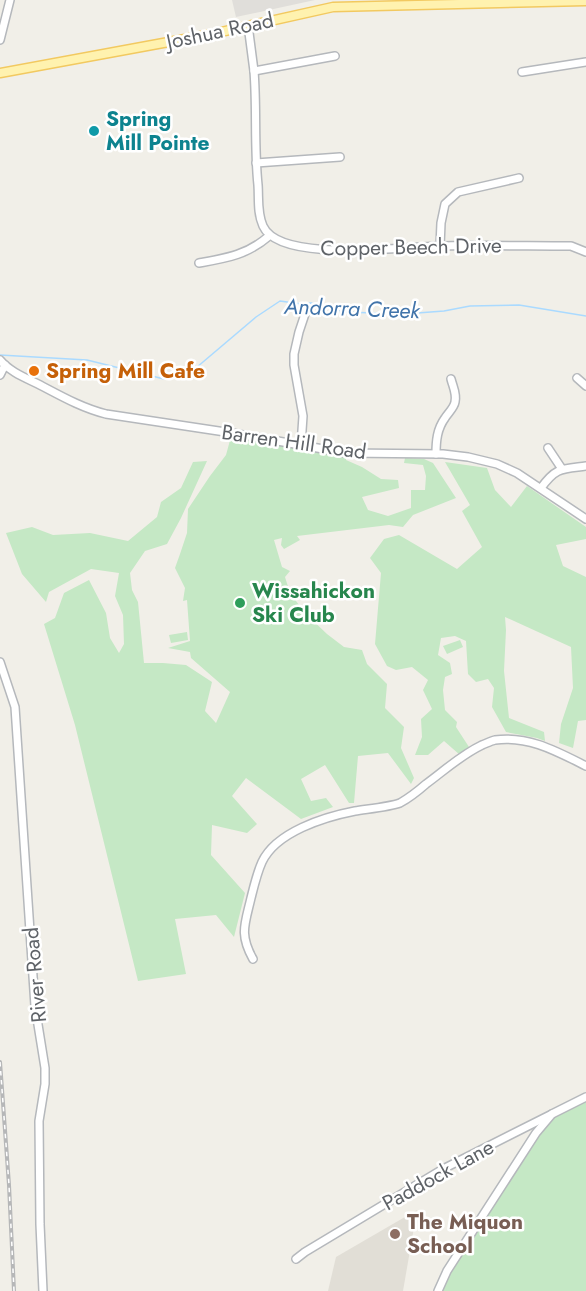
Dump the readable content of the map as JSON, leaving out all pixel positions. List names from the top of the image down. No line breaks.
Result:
{"streets":{"main road":["Joshua Road"],"street":["Copper Beech Drive","Barren Hill Road","River Road","Paddock Lane"]},"water":["Andorra Creek"],"places":["Spring Mill Pointe","Spring Mill Cafe","Wissahickon Ski Club","The Miquon School"]}
